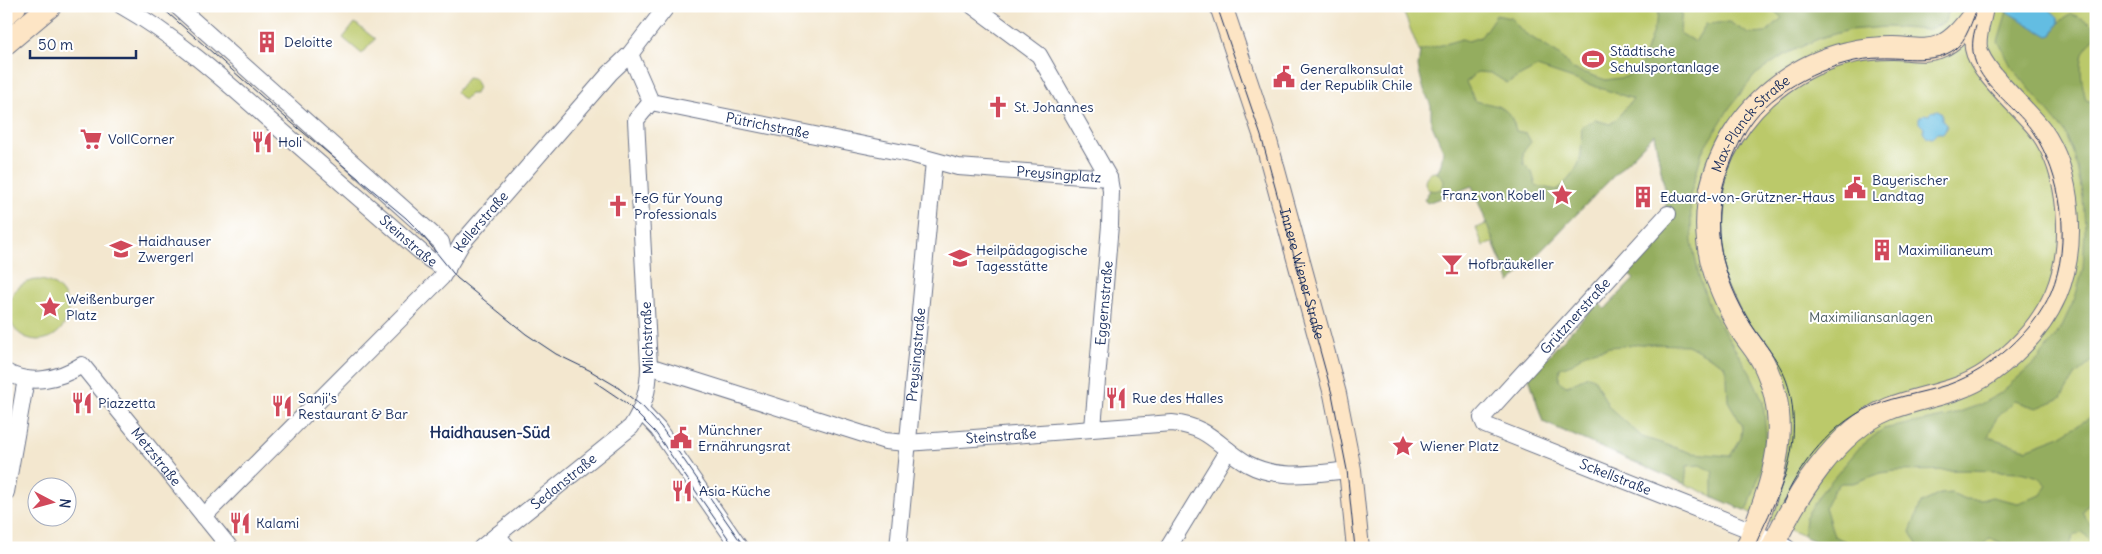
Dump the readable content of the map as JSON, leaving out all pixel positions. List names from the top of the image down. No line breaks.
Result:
{"streets":{"main road":["Max-Planck-Straße","Innere Wiener Straße"],"street":["Pütrichstraße","Preysingplatz","Kellerstraße","Steinstraße","Eggernstraße","Grütznerstraße","Milchstraße","Preysingstraße","Metzstraße","Sckellstraße","Sedanstraße"]},"crossings":[["Pütrichstraße","Preysingplatz"],["Pütrichstraße","Milchstraße"],["Pütrichstraße","Preysingstraße"],["Max-Planck-Straße","Sckellstraße"],["Preysingplatz","Eggernstraße"],["Preysingplatz","Preysingstraße"],["Kellerstraße","Steinstraße"],["Kellerstraße","Metzstraße"],["Steinstraße","Innere Wiener Straße"],["Steinstraße","Eggernstraße"],["Steinstraße","Milchstraße"],["Steinstraße","Preysingstraße"],["Grütznerstraße","Sckellstraße"],["Milchstraße","Sedanstraße"]],"districts":["Haidhausen-Süd"],"parks":["Maximiliansanlagen"],"places":{"building":["Deloitte","Eduard-von-Grützner-Haus","Maximilianeum"],"sports":["Städtische Schulsportanlage"],"public building":["Generalkonsulat der Republik Chile","Bayerischer Landtag","Münchner Ernährungsrat"],"church":["St. Johannes","FeG für Young Professionals"],"supermarket":["VollCorner"],"restaurant":["Holi","Rue des Halles","Piazzetta","Sanji's Restaurant & Bar","Asia-Küche","Kalami"],"place":["Franz von Kobell","Weißenburger Platz","Wiener Platz"],"school or university":["Haidhauser Zwergerl","Heilpädagogische Tagesstätte"],"bar":["Hofbräukeller"]},"scale_bar":"50 m","north":"right"}
